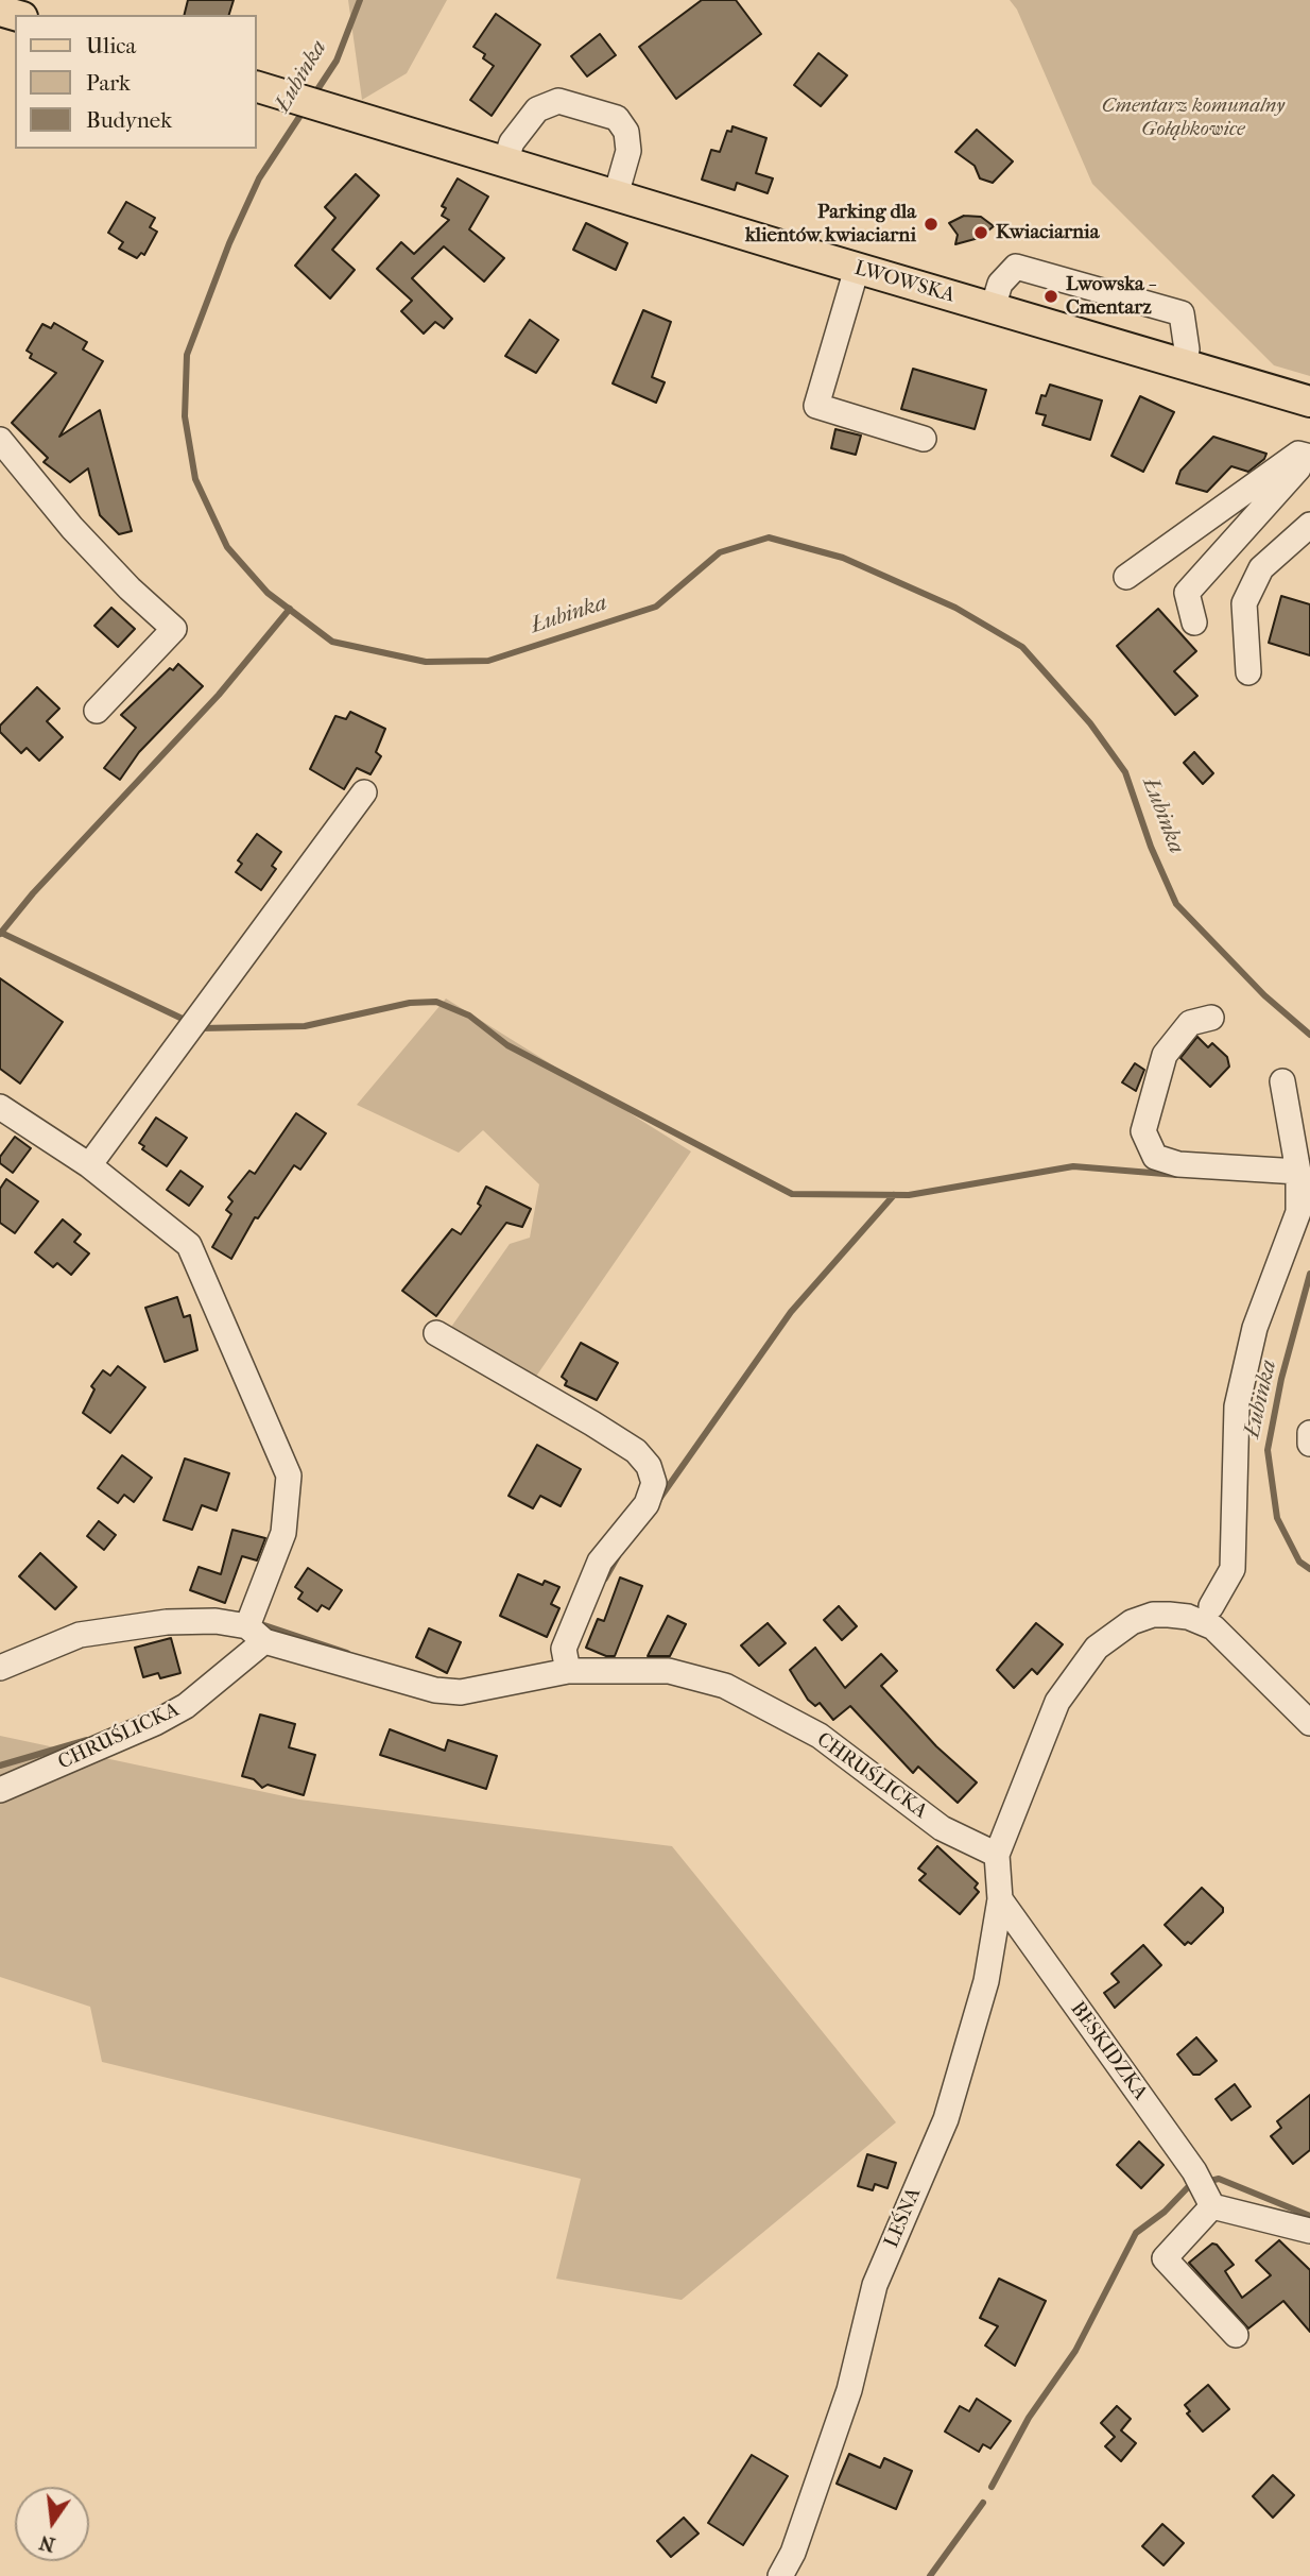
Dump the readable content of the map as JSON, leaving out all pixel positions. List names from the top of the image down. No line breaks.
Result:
{"streets":{"main road":["LWOWSKA"],"street":["CHRUŚLICKA","BESKIDZKA","LEŚNA"]},"crossings":[["CHRUŚLICKA","LEŚNA"],["BESKIDZKA","LEŚNA"]],"water":["Łubinka"],"parks":["Cmentarz komunalny Gołąbkowice"],"places":["Parking dla klientów kwiaciarni","Kwiaciarnia","Lwowska - Cmentarz"],"legend":["Ulica","Park","Budynek"],"north":"bottom"}
